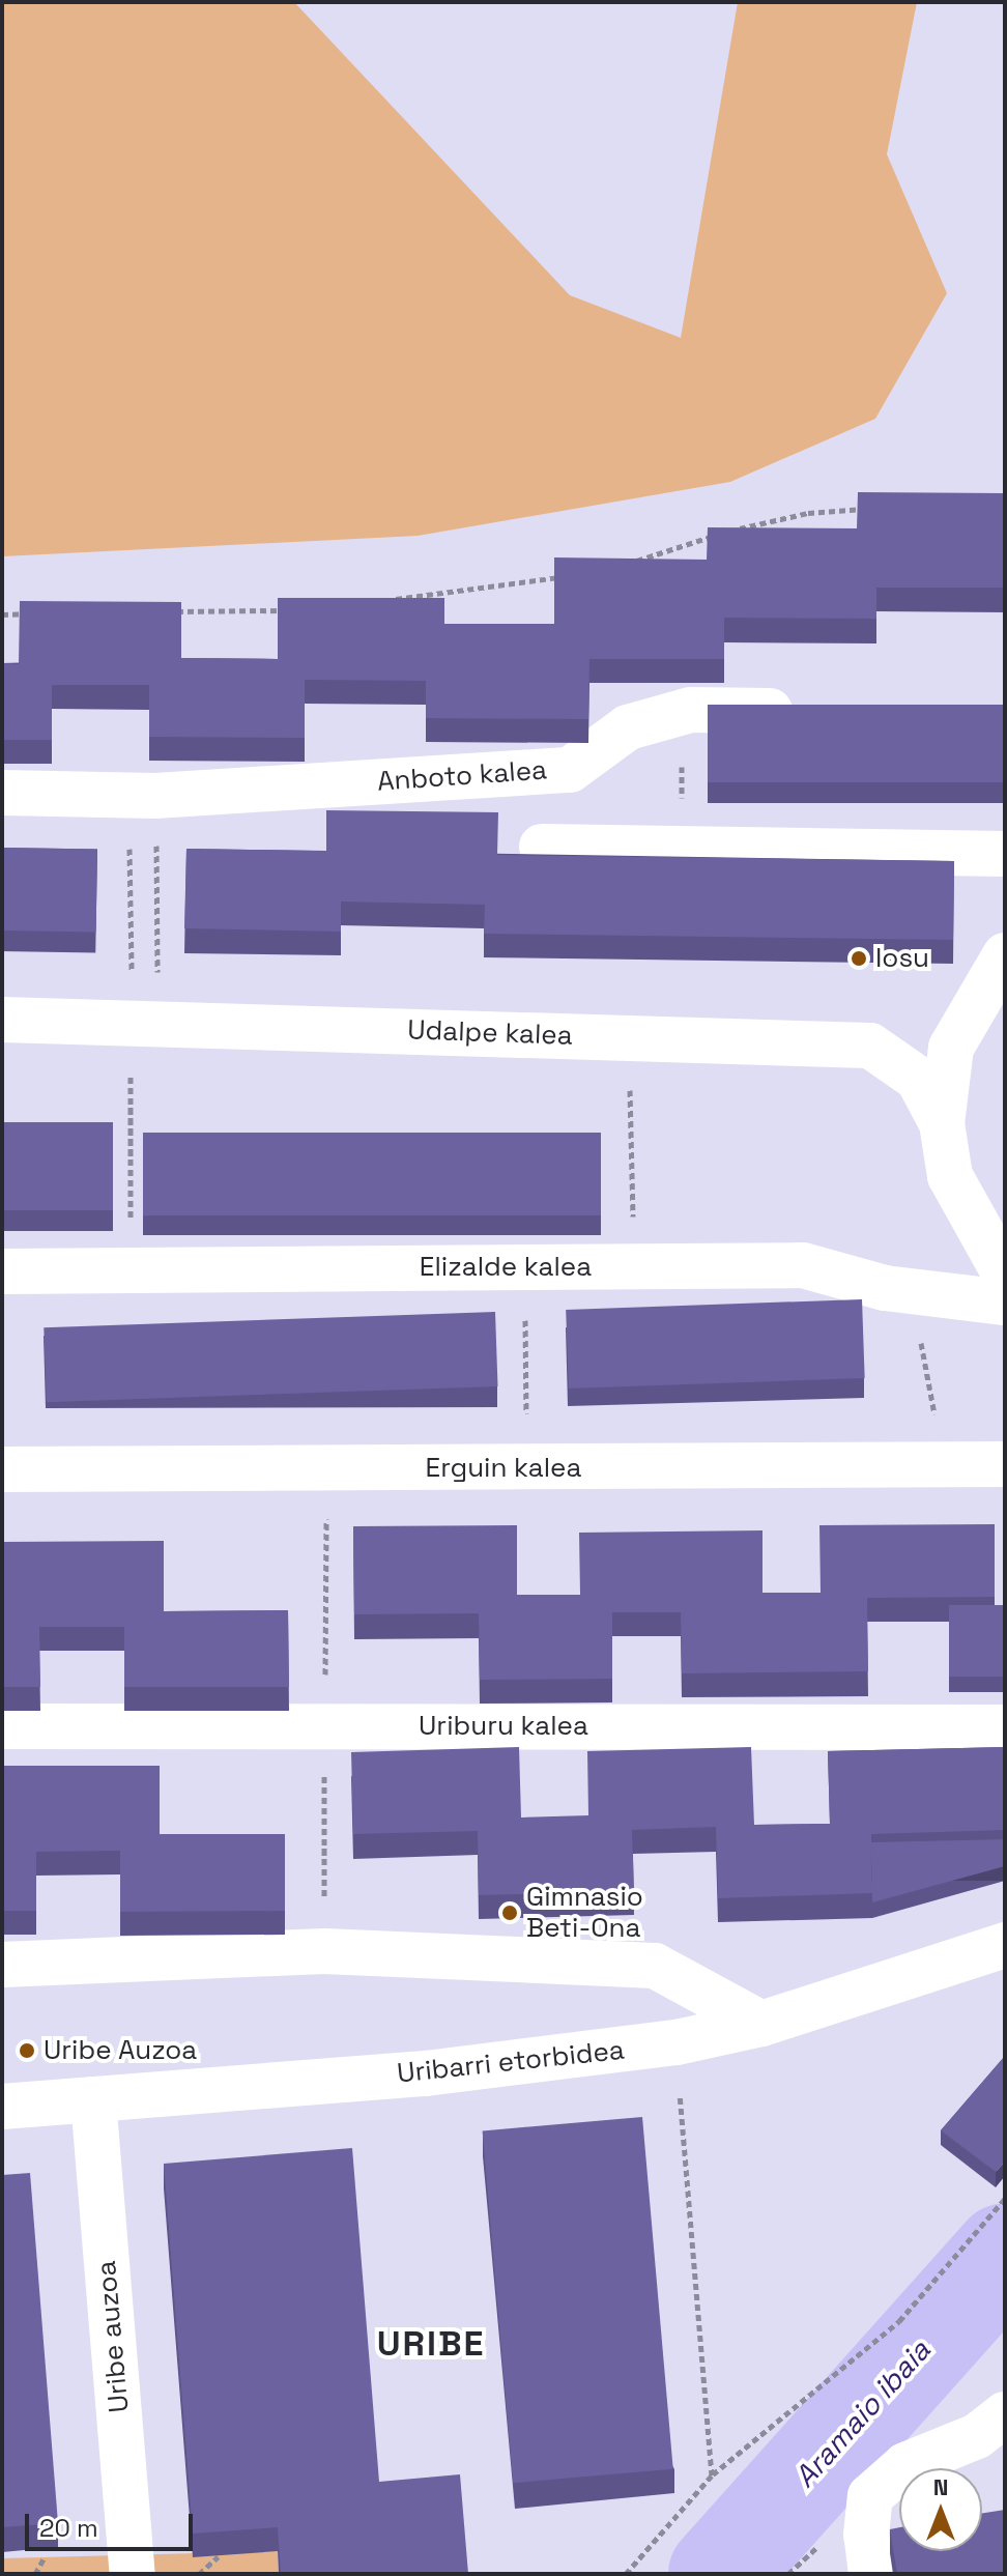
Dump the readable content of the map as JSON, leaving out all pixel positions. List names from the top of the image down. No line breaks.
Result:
{"streets":{"street":["Anboto kalea","Udalpe kalea","Elizalde kalea","Erguin kalea","Uriburu kalea","Uribarri etorbidea","Uribe auzoa"]},"crossings":[["Uribarri etorbidea","Uribe auzoa"]],"districts":["URIBE"],"water":["Aramaio ibaia"],"places":["Iosu","Gimnasio Beti-Ona","Uribe Auzoa"],"scale_bar":"20 m","north":"top"}
